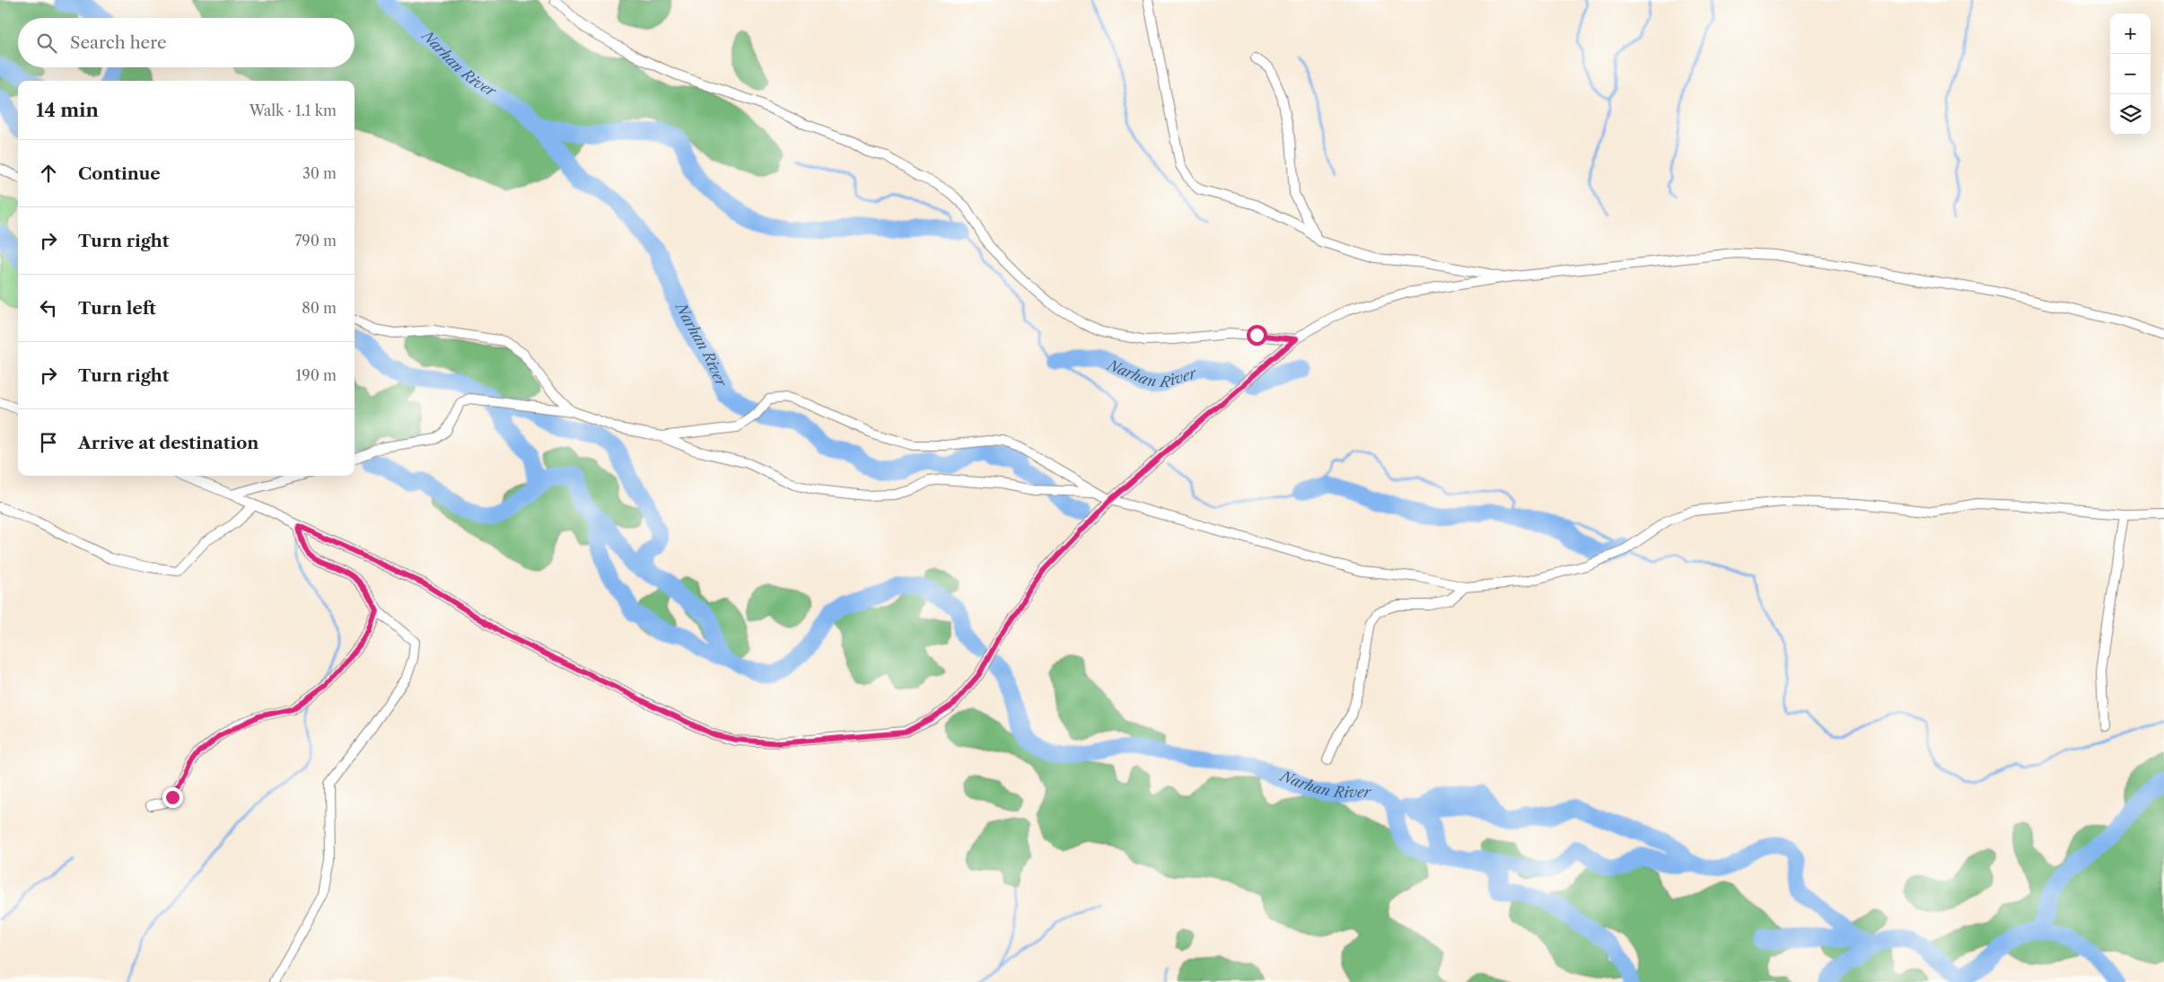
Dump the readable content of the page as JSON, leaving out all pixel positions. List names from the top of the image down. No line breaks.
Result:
{"water":["Narhan River"],"page":{"map_buttons":["+","−"],"search":"Search here","heading":["14 min","Walk · 1.1 km"],"list":[["Continue","30 m"],["Turn right","790 m"],["Turn left","80 m"],["Turn right","190 m"],"Arrive at destination"]}}
